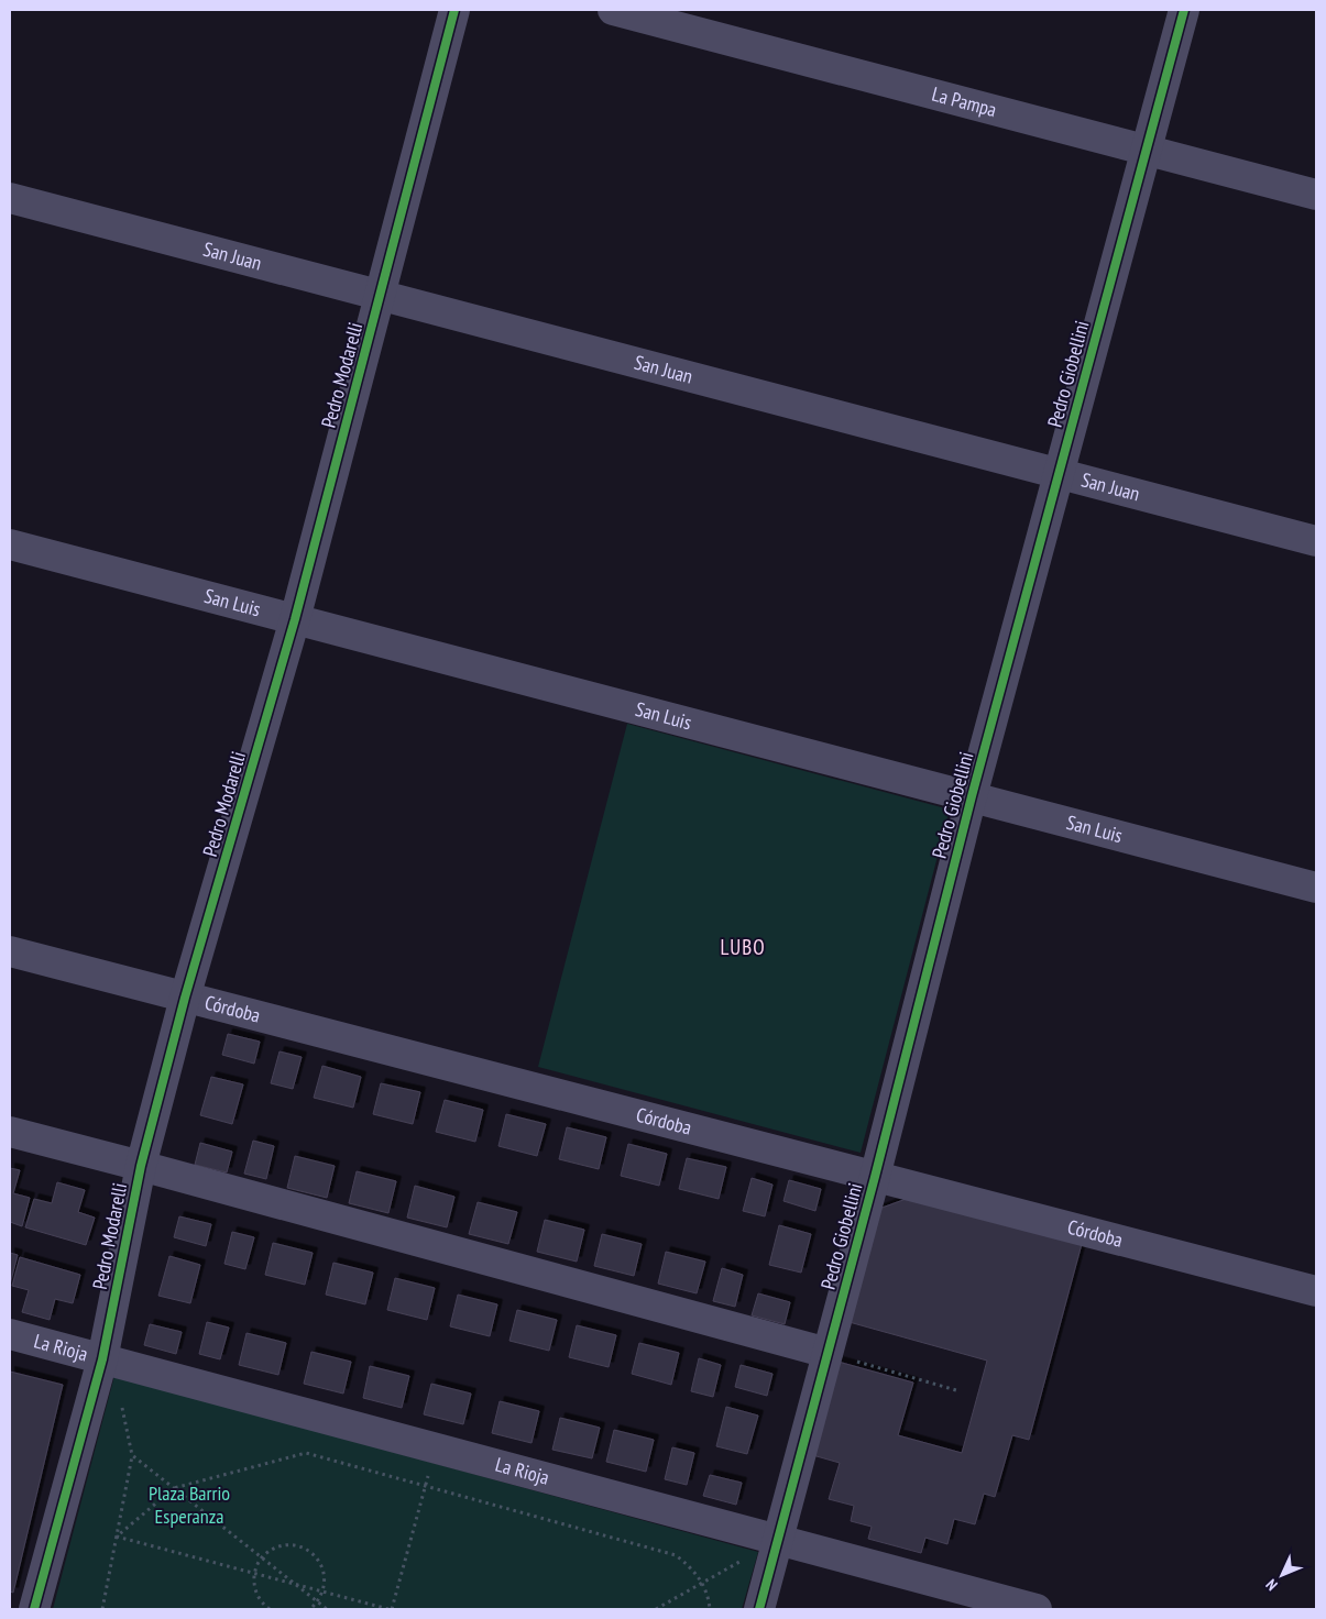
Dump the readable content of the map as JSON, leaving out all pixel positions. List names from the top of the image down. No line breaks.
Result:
{"streets":{"street":["La Pampa","San Juan","Pedro Giobellini","Pedro Modarelli","San Luis","Córdoba","La Rioja"]},"crossings":[["La Pampa","Pedro Giobellini"],["San Juan","Pedro Giobellini"],["San Juan","Pedro Modarelli"],["Pedro Giobellini","San Luis"],["Pedro Giobellini","Córdoba"],["Pedro Giobellini","La Rioja"],["Pedro Modarelli","San Luis"],["Pedro Modarelli","Córdoba"],["Pedro Modarelli","La Rioja"]],"districts":["LUBO"],"parks":["Plaza Barrio Esperanza"],"north":"bottom left"}
